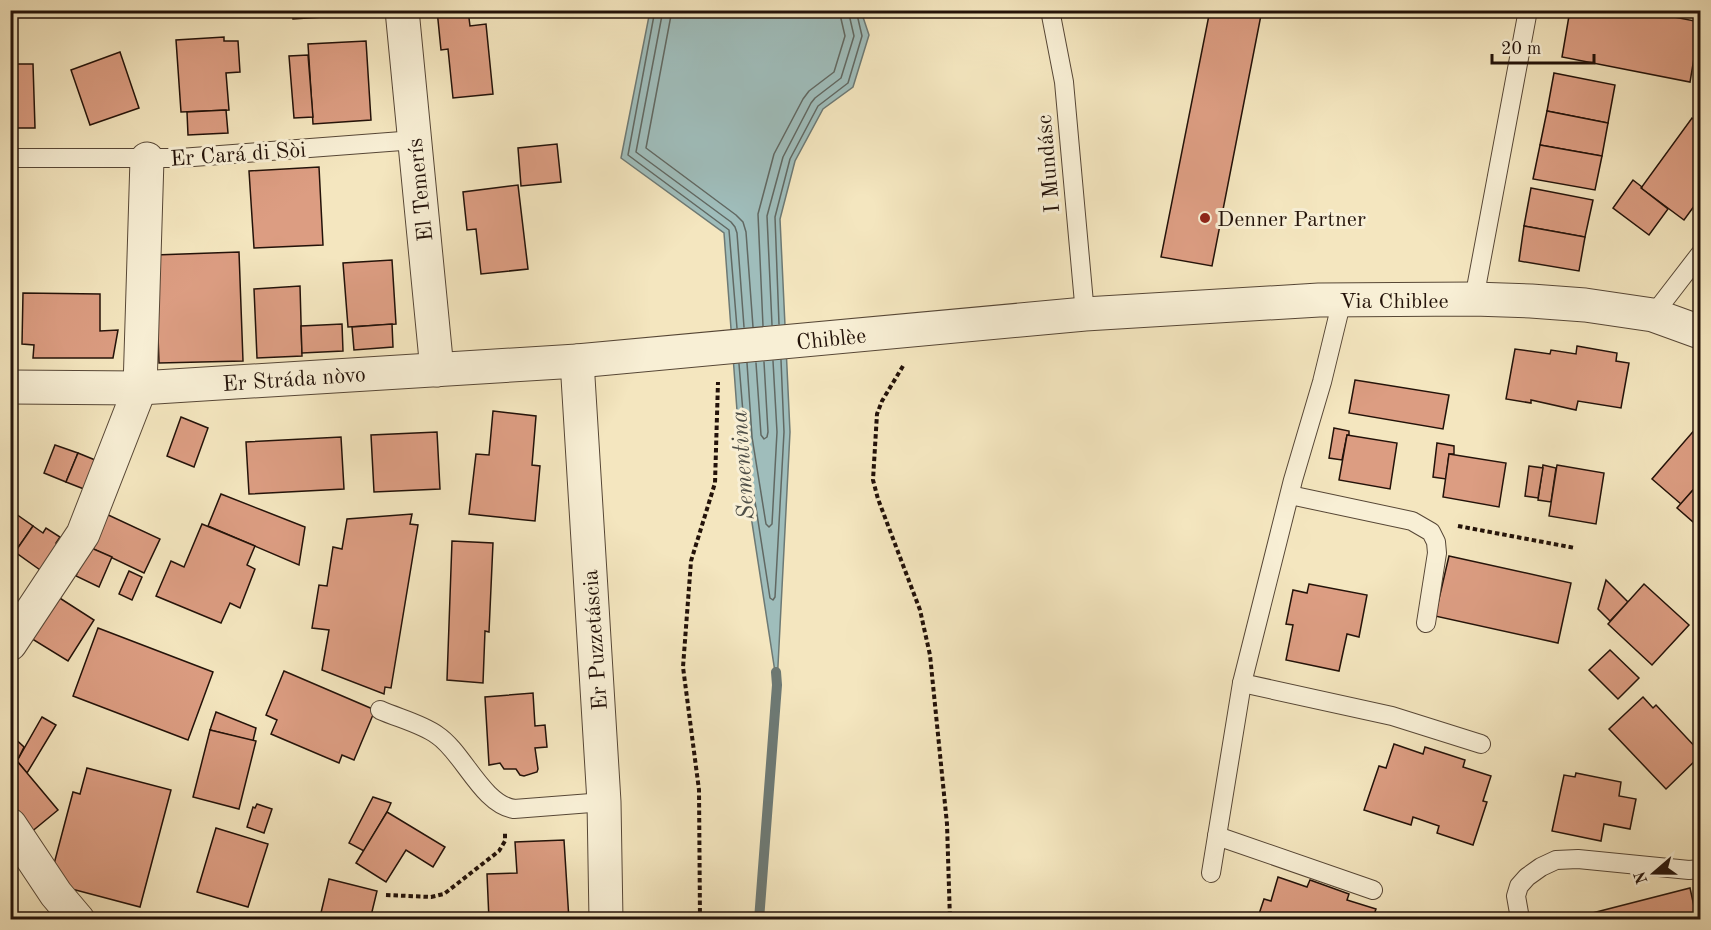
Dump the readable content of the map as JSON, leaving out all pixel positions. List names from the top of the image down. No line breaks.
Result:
{"streets":{"street":["Er Cará di Sòi","El Temerís","Via Chiblee","Chiblèe","Er Stráda nòvo","Er Puzzetáscia"],"lane":["I Mundásc"]},"crossings":[["Er Cará di Sòi","El Temerís"],["Er Cará di Sòi","Er Stráda nòvo"],["I Mundásc","Via Chiblee"],["I Mundásc","Chiblèe"],["El Temerís","Er Stráda nòvo"],["Via Chiblee","Chiblèe"],["Chiblèe","Er Stráda nòvo"],["Chiblèe","Er Puzzetáscia"],["Er Stráda nòvo","Er Puzzetáscia"]],"water":["Sementina"],"places":["Denner Partner"],"scale_bar":"20 m","north":"left"}
